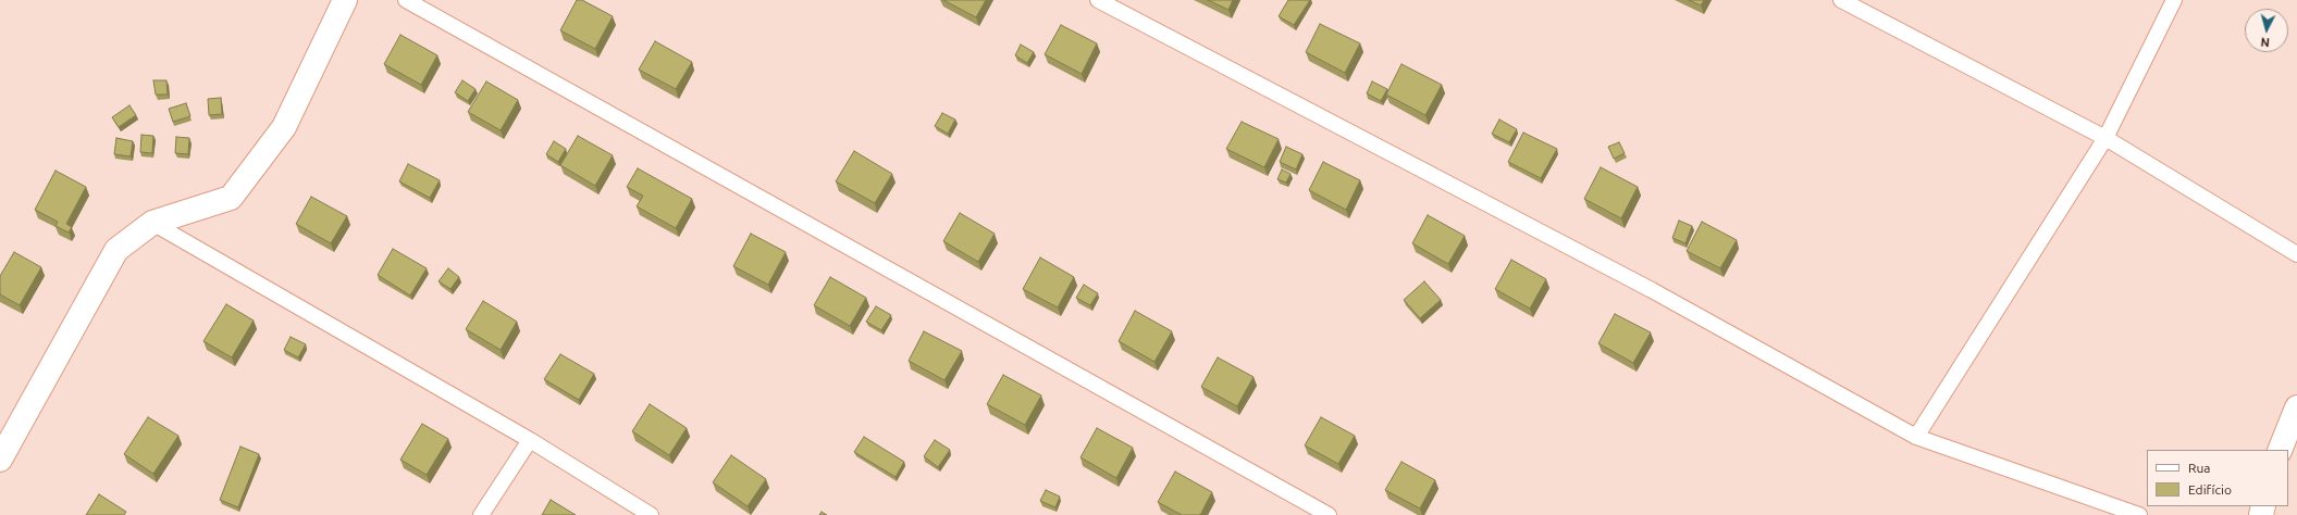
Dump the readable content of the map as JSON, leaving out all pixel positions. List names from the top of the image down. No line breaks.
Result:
{"legend":["Rua","Edifício"],"north":"bottom"}
